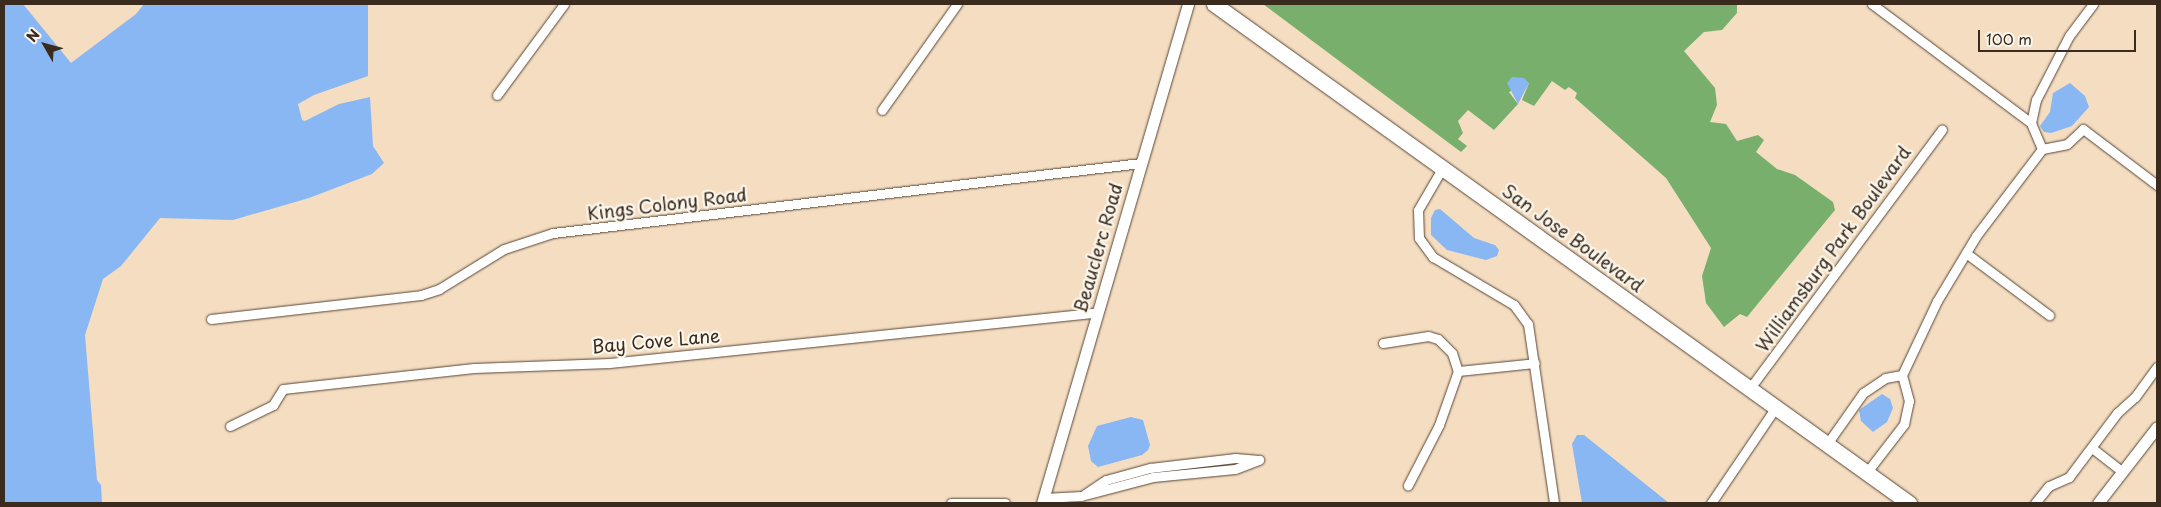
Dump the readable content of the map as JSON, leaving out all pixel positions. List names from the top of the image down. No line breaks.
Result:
{"streets":{"main road":["San Jose Boulevard"],"street":["Kings Colony Road","Beauclerc Road","Williamsburg Park Boulevard","Bay Cove Lane"]},"crossings":[["Kings Colony Road","Beauclerc Road"],["San Jose Boulevard","Williamsburg Park Boulevard"],["Beauclerc Road","Bay Cove Lane"]],"scale_bar":"100 m","north":"top left"}
